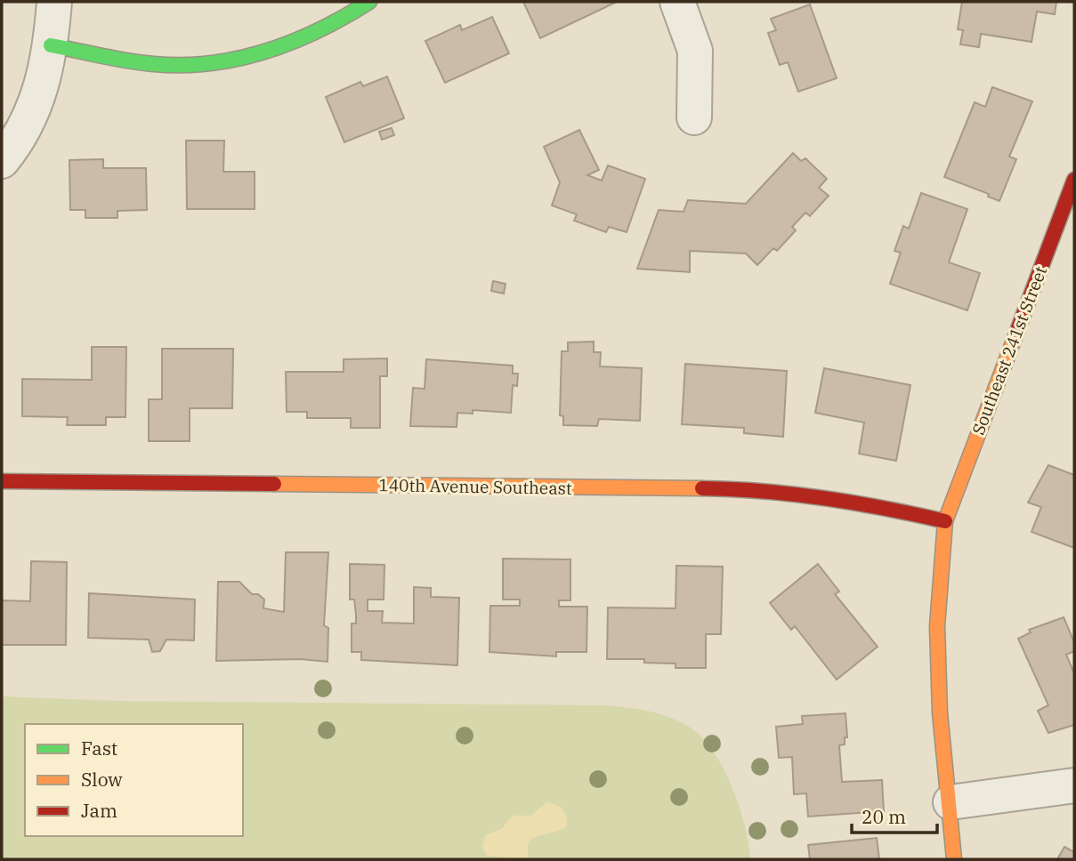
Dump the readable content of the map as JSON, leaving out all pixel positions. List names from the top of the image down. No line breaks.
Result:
{"streets":{"street":["Southeast 241st Street","140th Avenue Southeast"]},"crossings":[["Southeast 241st Street","140th Avenue Southeast"]],"legend":["Fast","Slow","Jam"],"scale_bar":"20 m"}
